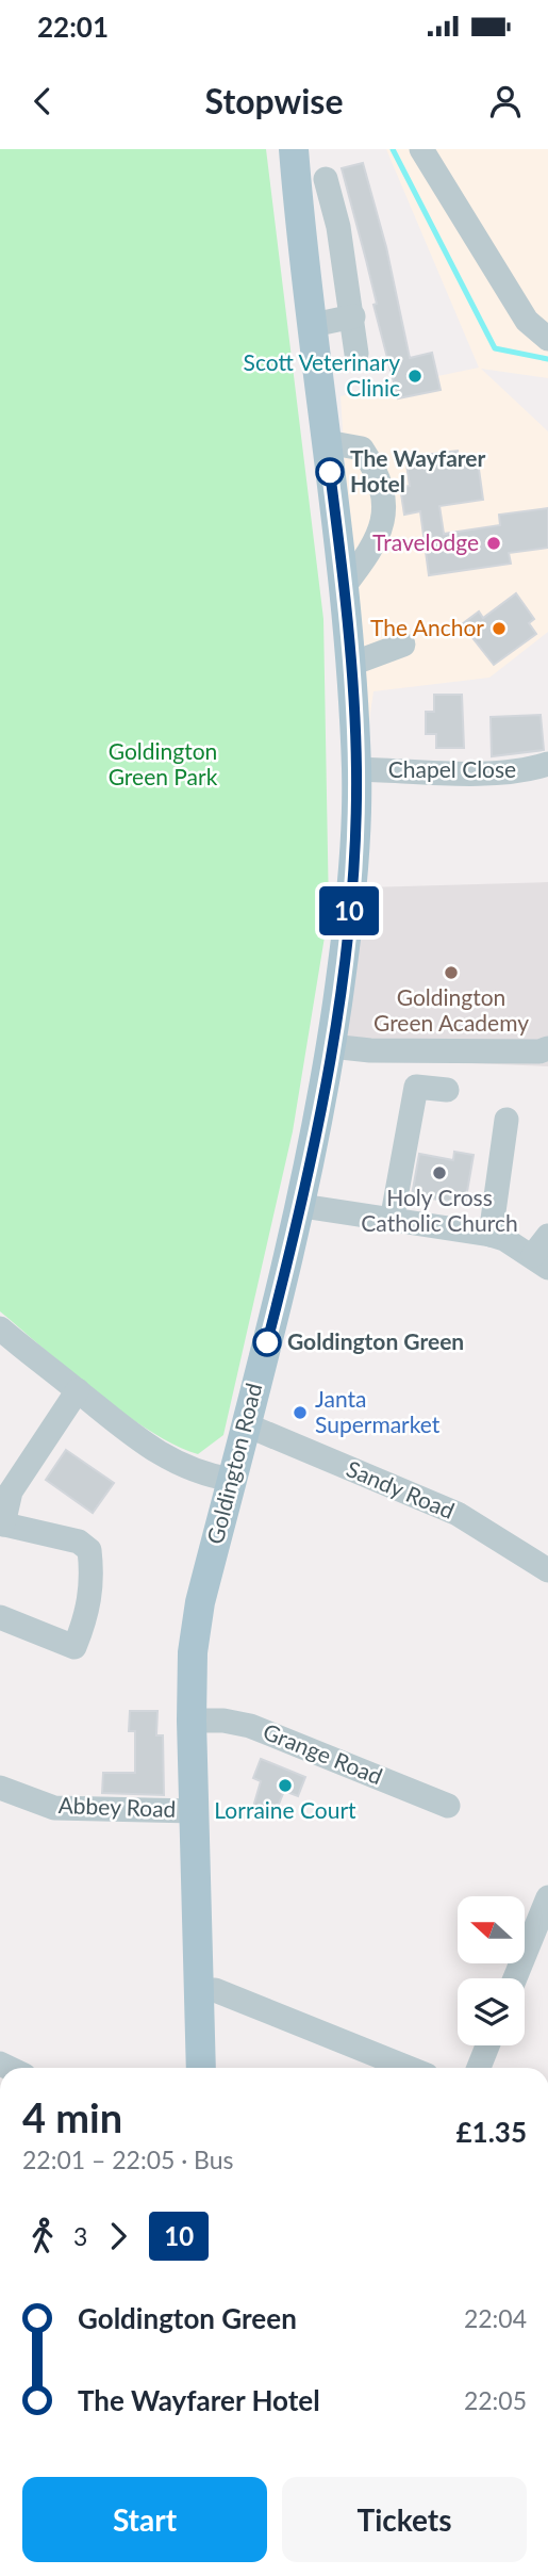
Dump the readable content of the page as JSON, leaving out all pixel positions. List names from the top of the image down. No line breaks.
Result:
{"streets":{"main road":["Goldington Road"],"street":["Chapel Close","Sandy Road","Grange Road","Abbey Road"]},"crossings":[["Chapel Close","Goldington Road"],["Goldington Road","Sandy Road"],["Goldington Road","Grange Road"],["Goldington Road","Abbey Road"]],"parks":["Goldington Green Park"],"places":["Scott Veterinary Clinic","The Wayfarer Hotel","Travelodge","The Anchor","Goldington Green Academy","Holy Cross Catholic Church","Goldington Green","Janta Supermarket","Lorraine Court"],"lines":["bus line 10"],"north":"left","page":{"status":"22:01","header":"Stopwise","on_map":"10","heading":["4 min","22:01 – 22:05 · Bus","£1.35"],"legs":["3","10"],"list":[{"name":"Goldington Green","value":"22:04"},{"name":"The Wayfarer Hotel","value":"22:05"}],"buttons":["Start","Tickets"]}}
